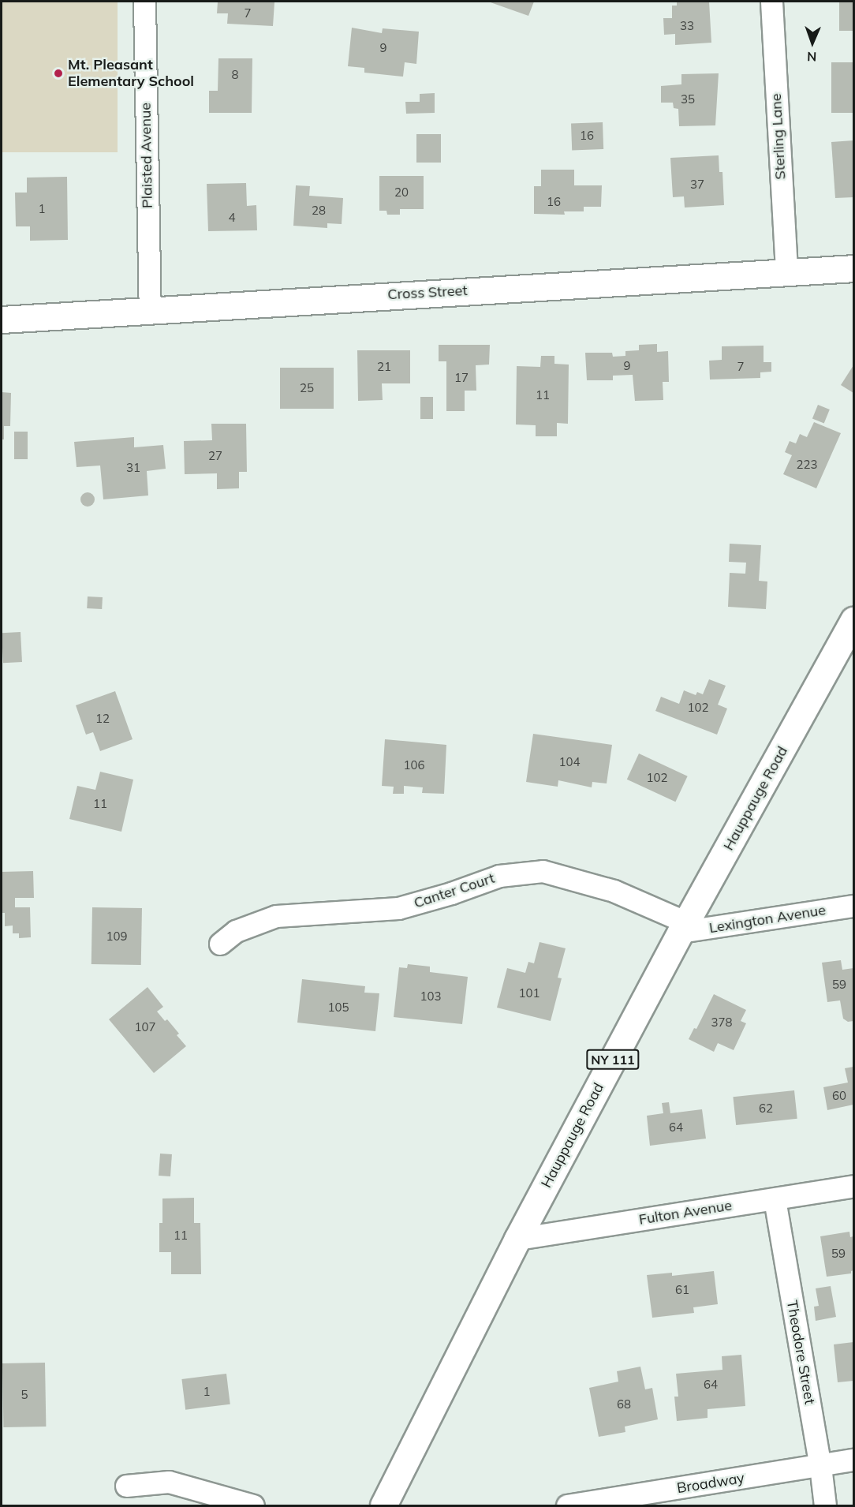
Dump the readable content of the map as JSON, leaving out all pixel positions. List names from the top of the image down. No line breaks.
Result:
{"streets":{"main road":["Cross Street","Hauppauge Road","NY 111"],"street":["Sterling Lane","Plaisted Avenue","Canter Court","Lexington Avenue","Fulton Avenue","Theodore Street","Broadway"]},"crossings":[["Sterling Lane","Cross Street"],["Plaisted Avenue","Cross Street"],["Hauppauge Road","Canter Court"],["Hauppauge Road","Lexington Avenue"],["Hauppauge Road","Fulton Avenue"],["Canter Court","Lexington Avenue"],["Fulton Avenue","Theodore Street"],["Theodore Street","Broadway"]],"places":["Mt. Pleasant Elementary School"],"house_numbers":["7","33","9","8","35","16","37","20","16","1","28","4","9","21","7","17","25","11","27","223","31","102","12","104","106","102","11","109","59","101","103","105","378","107","60","62","64","11","59","61","64","1","5","68"],"north":"bottom"}
